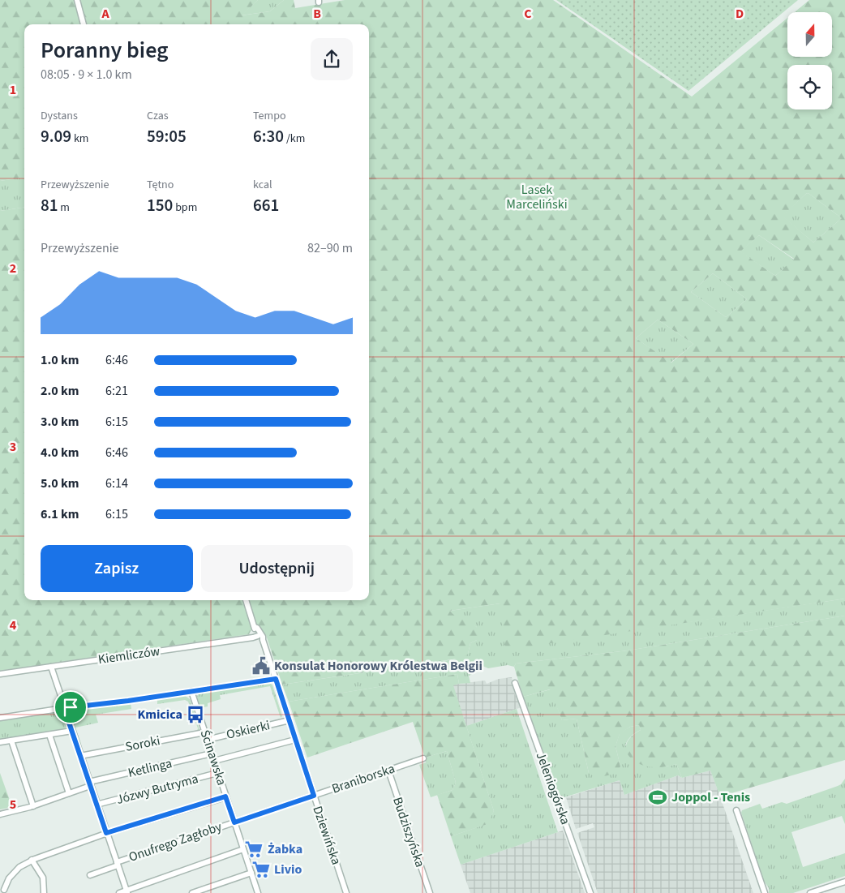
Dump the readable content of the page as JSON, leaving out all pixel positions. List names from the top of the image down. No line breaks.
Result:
{"streets":{"street":["Kiemliczów","Oskierki","Soroki","Ścinawska","Ketlinga","Braniborska","Jeleniogórska","Józwy Butryma","Budziszyńska","Dziewińska","Onufrego Zagłoby"]},"crossings":[["Oskierki","Ścinawska"],["Oskierki","Dziewińska"],["Soroki","Ścinawska"],["Ścinawska","Ketlinga"],["Ścinawska","Braniborska"],["Ścinawska","Józwy Butryma"],["Ścinawska","Onufrego Zagłoby"],["Braniborska","Budziszyńska"],["Braniborska","Dziewińska"],["Braniborska","Onufrego Zagłoby"]],"parks":["Lasek Marceliński"],"places":{"public building":["Konsulat Honorowy Królestwa Belgii"],"bus stop":["Kmicica"],"sports":["Joppol - Tenis"],"supermarket":["Żabka","Livio"]},"north":"top","page":{"heading":["Poranny bieg","08:05 · 9 × 1.0 km"],"stats":[["Dystans","9.09 km"],["Czas","59:05"],["Tempo","6:30 /km"],["Przewyższenie","81 m"],["Tętno","150 bpm"],["kcal","661"]],"chart":["Przewyższenie","82–90 m"],"list":[{"name":"1.0 km","note":"6:46"},{"name":"2.0 km","note":"6:21"},{"name":"3.0 km","note":"6:15"},{"name":"4.0 km","note":"6:46"},{"name":"5.0 km","note":"6:14"},{"name":"6.1 km","note":"6:15"}],"buttons":["Zapisz","Udostępnij"]},"grid":{"columns":["A","B","C","D"],"rows":["1","2","3","4","5"]}}
